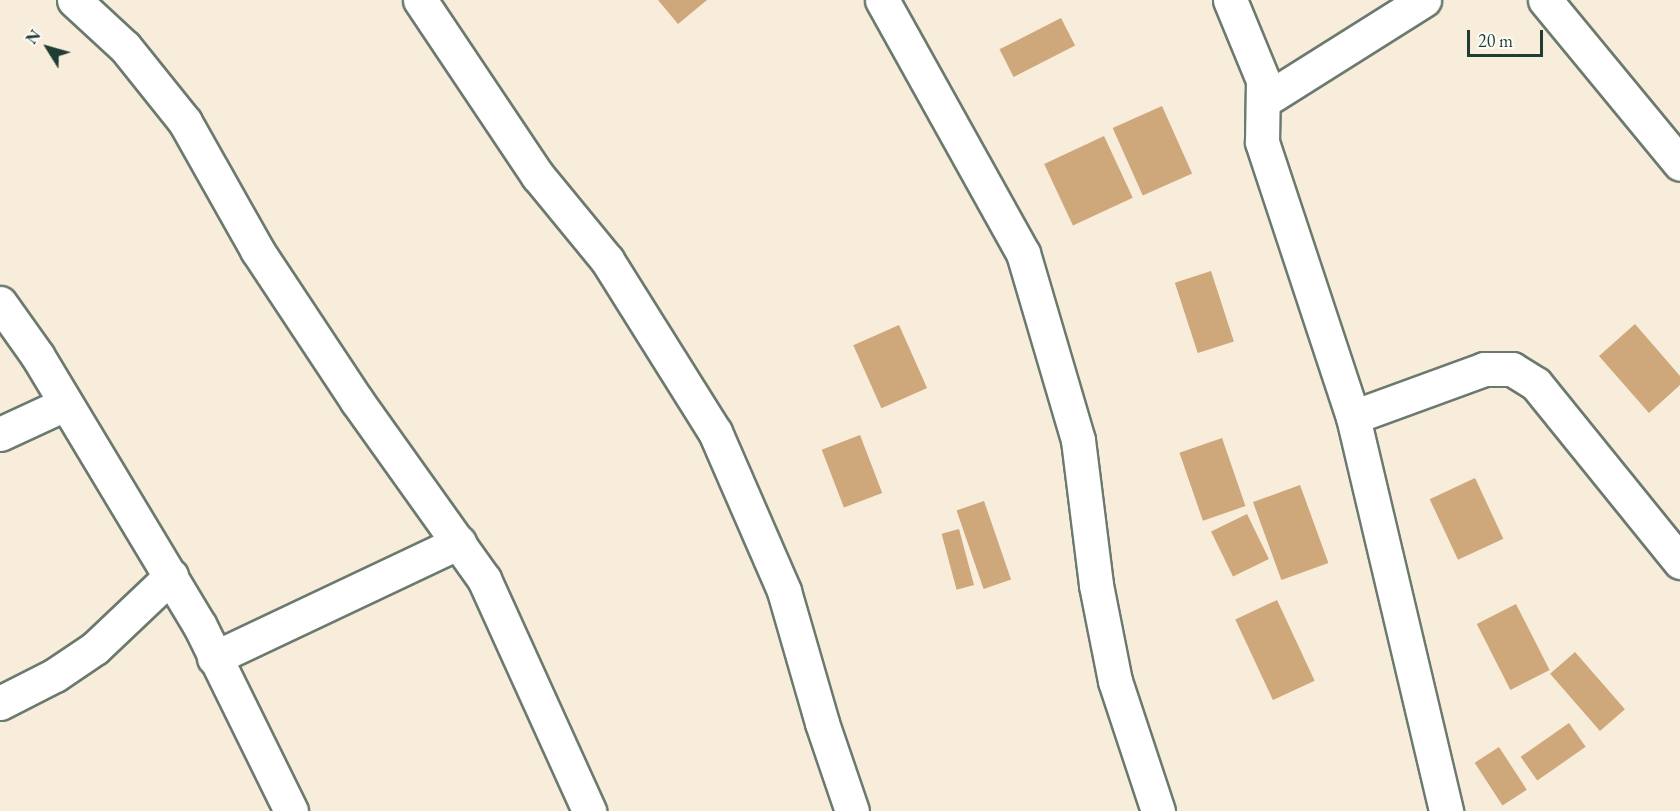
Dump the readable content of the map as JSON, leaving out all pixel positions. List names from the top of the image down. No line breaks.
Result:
{"scale_bar":"20 m","north":"top left"}
